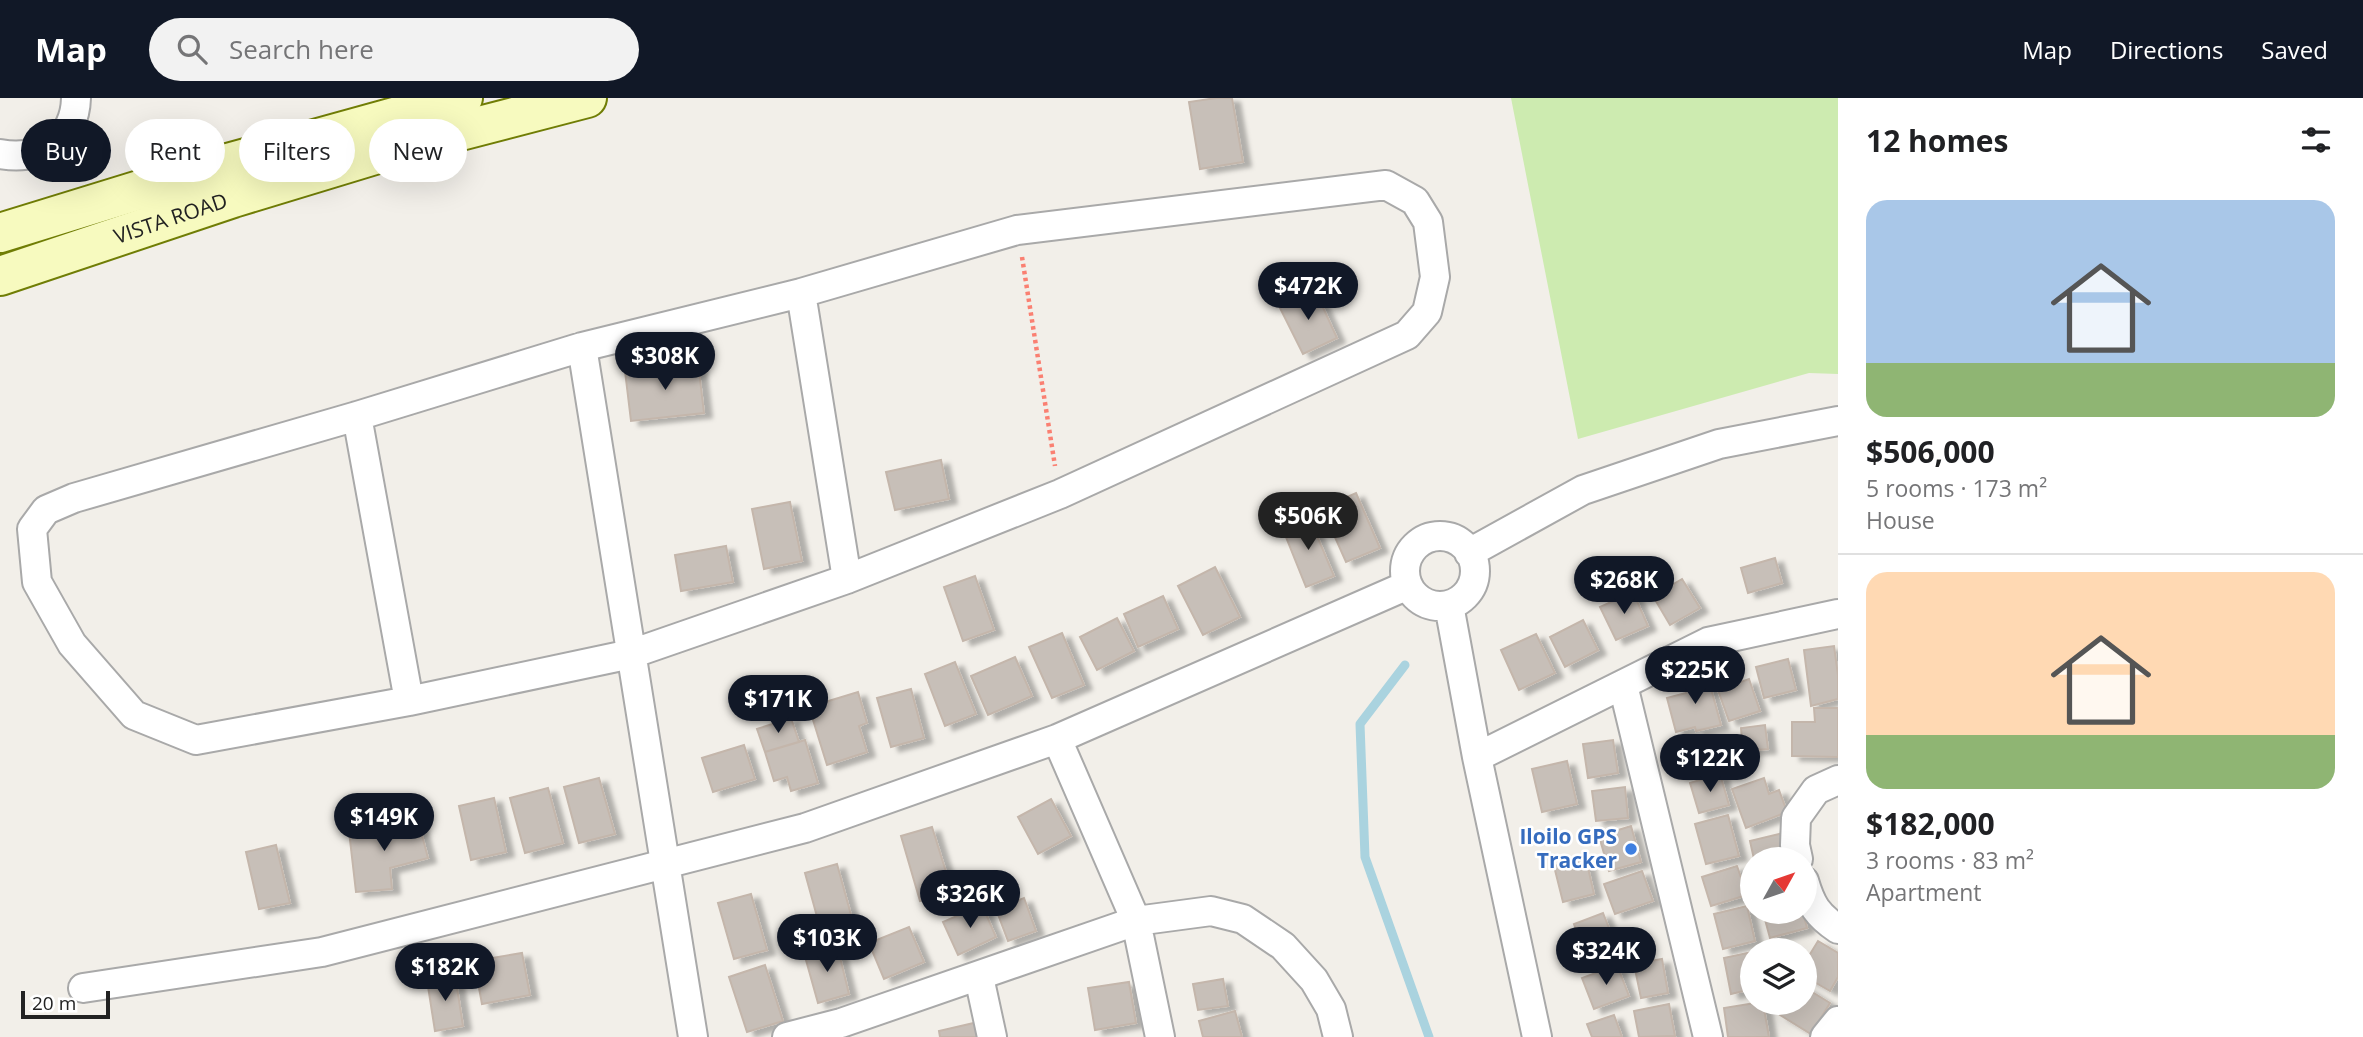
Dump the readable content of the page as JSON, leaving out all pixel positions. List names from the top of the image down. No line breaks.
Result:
{"streets":{"street":["VISTA ROAD"]},"places":["Iloilo GPS Tracker"],"scale_bar":"20 m","north":"top right","page":{"header":"Map","search":"Search here","nav":["Map","Directions","Saved"],"heading":"12 homes","chip":["Buy","Rent","Filters","New"],"list":[{"name":"$506,000","note":"5 rooms · 173 m² · House"},{"name":"$182,000","note":"3 rooms · 83 m² · Apartment"}],"price":["$472K","$308K","$506K","$268K","$225K","$171K","$122K","$149K","$326K","$103K","$324K","$182K"],"scale":"20 m"}}
